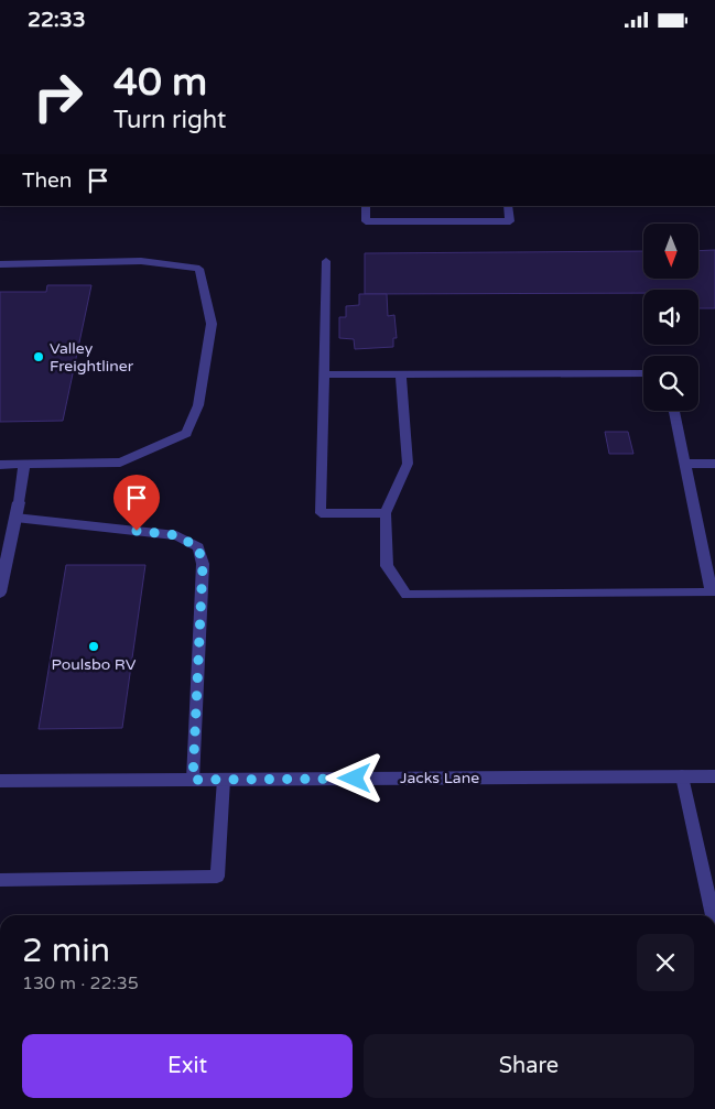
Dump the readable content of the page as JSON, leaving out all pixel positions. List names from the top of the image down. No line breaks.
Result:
{"streets":{"street":["Jacks Lane"]},"places":["Valley Freightliner","Poulsbo RV"],"north":"bottom","page":{"status":"22:33","turn":["40 m","Turn right"],"then":"Then","heading":["2 min","130 m · 22:35"],"buttons":["Exit","Share"]}}
